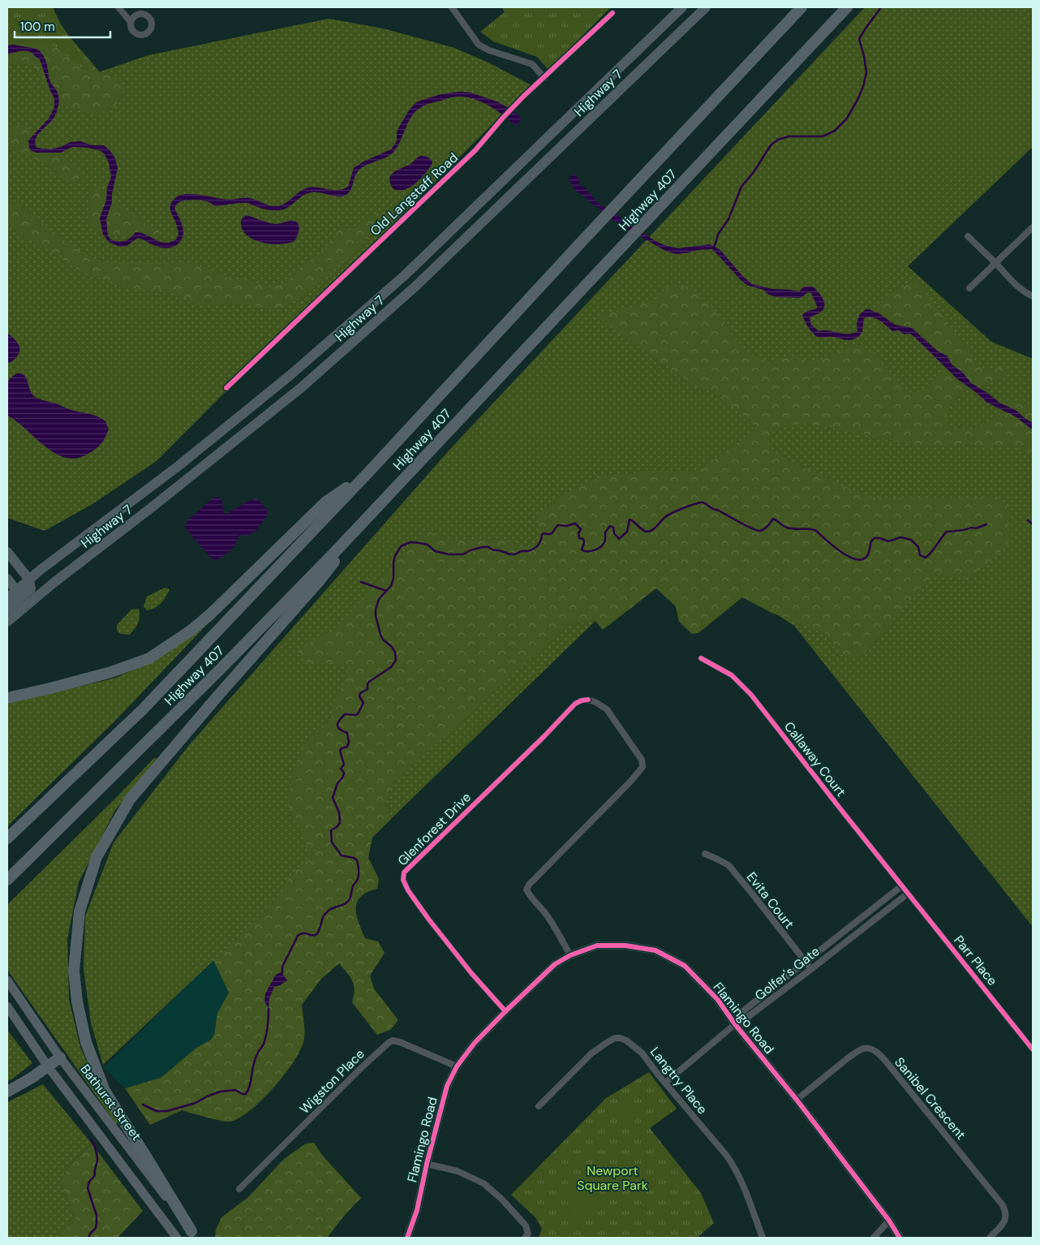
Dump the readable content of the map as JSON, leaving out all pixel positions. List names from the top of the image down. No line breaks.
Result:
{"streets":{"highway":["Highway 407"],"main road":["Highway 7","Bathurst Street"],"street":["Old Langstaff Road","Callaway Court","Glenforest Drive","Evita Court","Parr Place","Golfer's Gate","Flamingo Road","Langtry Place","Wigston Place","Sanibel Crescent"]},"crossings":[["Callaway Court","Parr Place"],["Callaway Court","Golfer's Gate"],["Glenforest Drive","Flamingo Road"],["Evita Court","Golfer's Gate"],["Parr Place","Golfer's Gate"],["Golfer's Gate","Flamingo Road"],["Flamingo Road","Wigston Place"],["Flamingo Road","Sanibel Crescent"]],"parks":["Newport Square Park"],"scale_bar":"100 m"}
